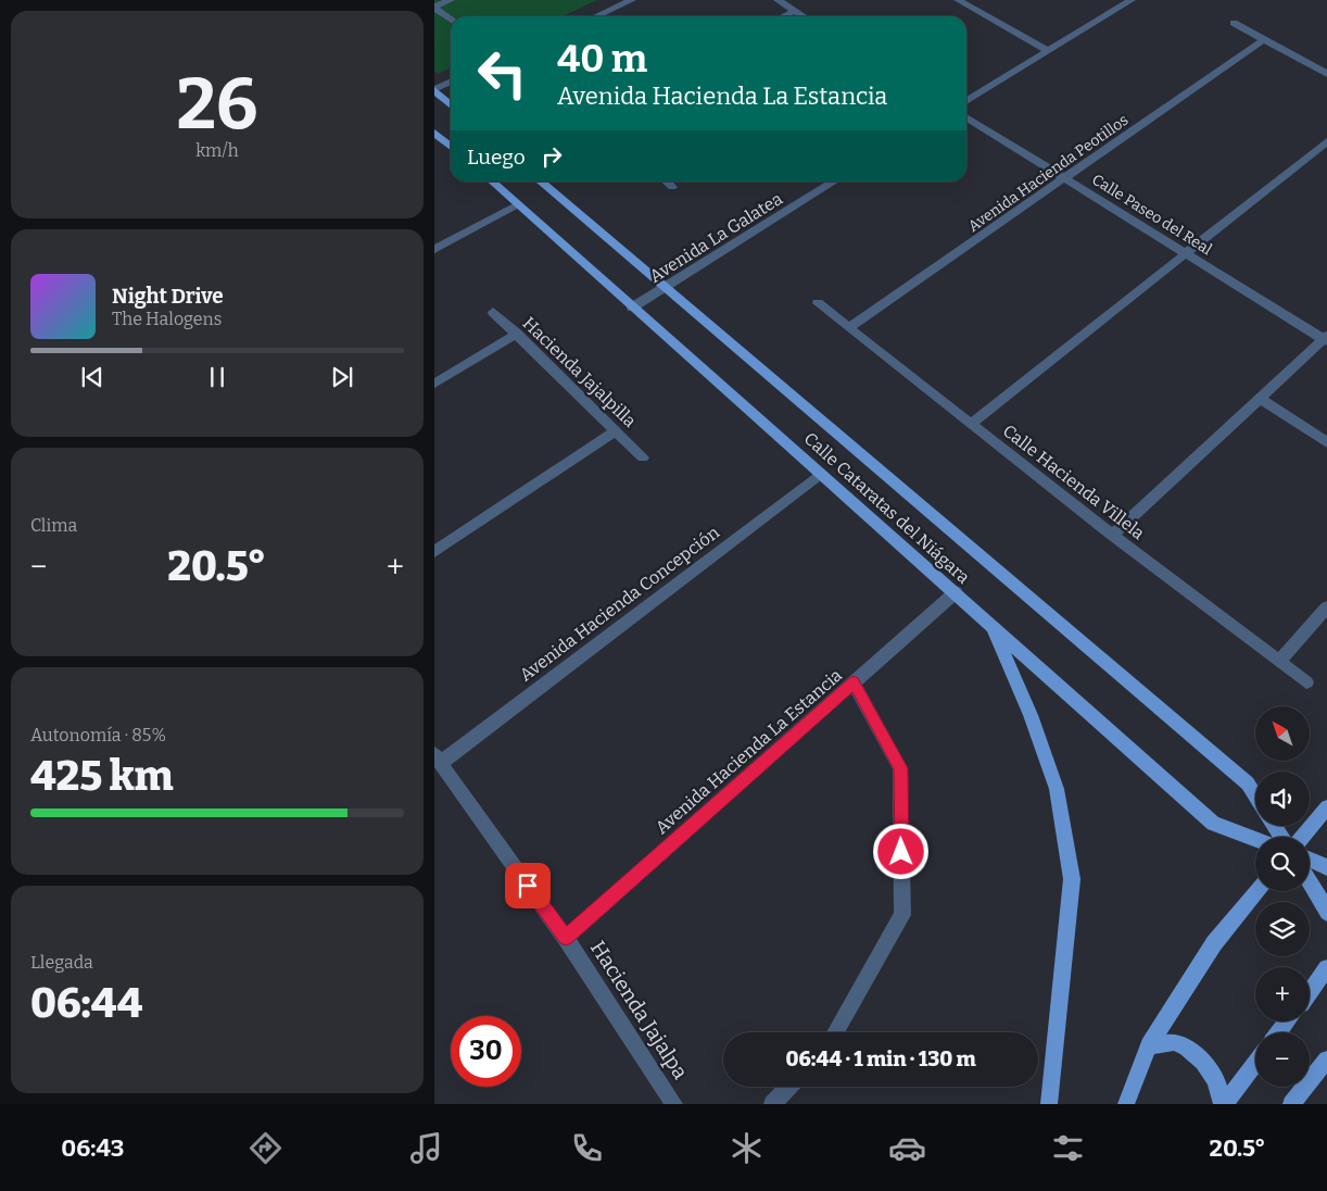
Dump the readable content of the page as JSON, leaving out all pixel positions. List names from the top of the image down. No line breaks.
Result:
{"streets":{"main road":["Calle Cataratas del Niágara"],"street":["Avenida Hacienda Peotillos","Calle Paseo del Real","Avenida La Galatea","Hacienda Jajalpilla","Calle Hacienda Villela","Avenida Hacienda Concepción","Avenida Hacienda La Estancia","Hacienda Jajalpa"]},"crossings":[["Avenida Hacienda Peotillos","Calle Paseo del Real"],["Avenida Hacienda Peotillos","Calle Hacienda Villela"],["Avenida La Galatea","Calle Cataratas del Niágara"],["Calle Cataratas del Niágara","Avenida Hacienda Concepción"],["Calle Cataratas del Niágara","Avenida Hacienda La Estancia"],["Avenida Hacienda Concepción","Hacienda Jajalpa"],["Avenida Hacienda La Estancia","Hacienda Jajalpa"]],"north":"top left","page":{"tile":[["26","km/h"],"Clima",["Autonomía · 85%","425 km"],["Llegada","06:44"]],"turn":["40 m","Avenida Hacienda La Estancia"],"then":"Luego","song":["Night Drive","The Halogens"],"heat":["−","20.5°","+"],"map_buttons":["+","−"],"limit":"30","trip":"06:44 · 1 min · 130 m","tabs":["06:43","20.5°"]}}
